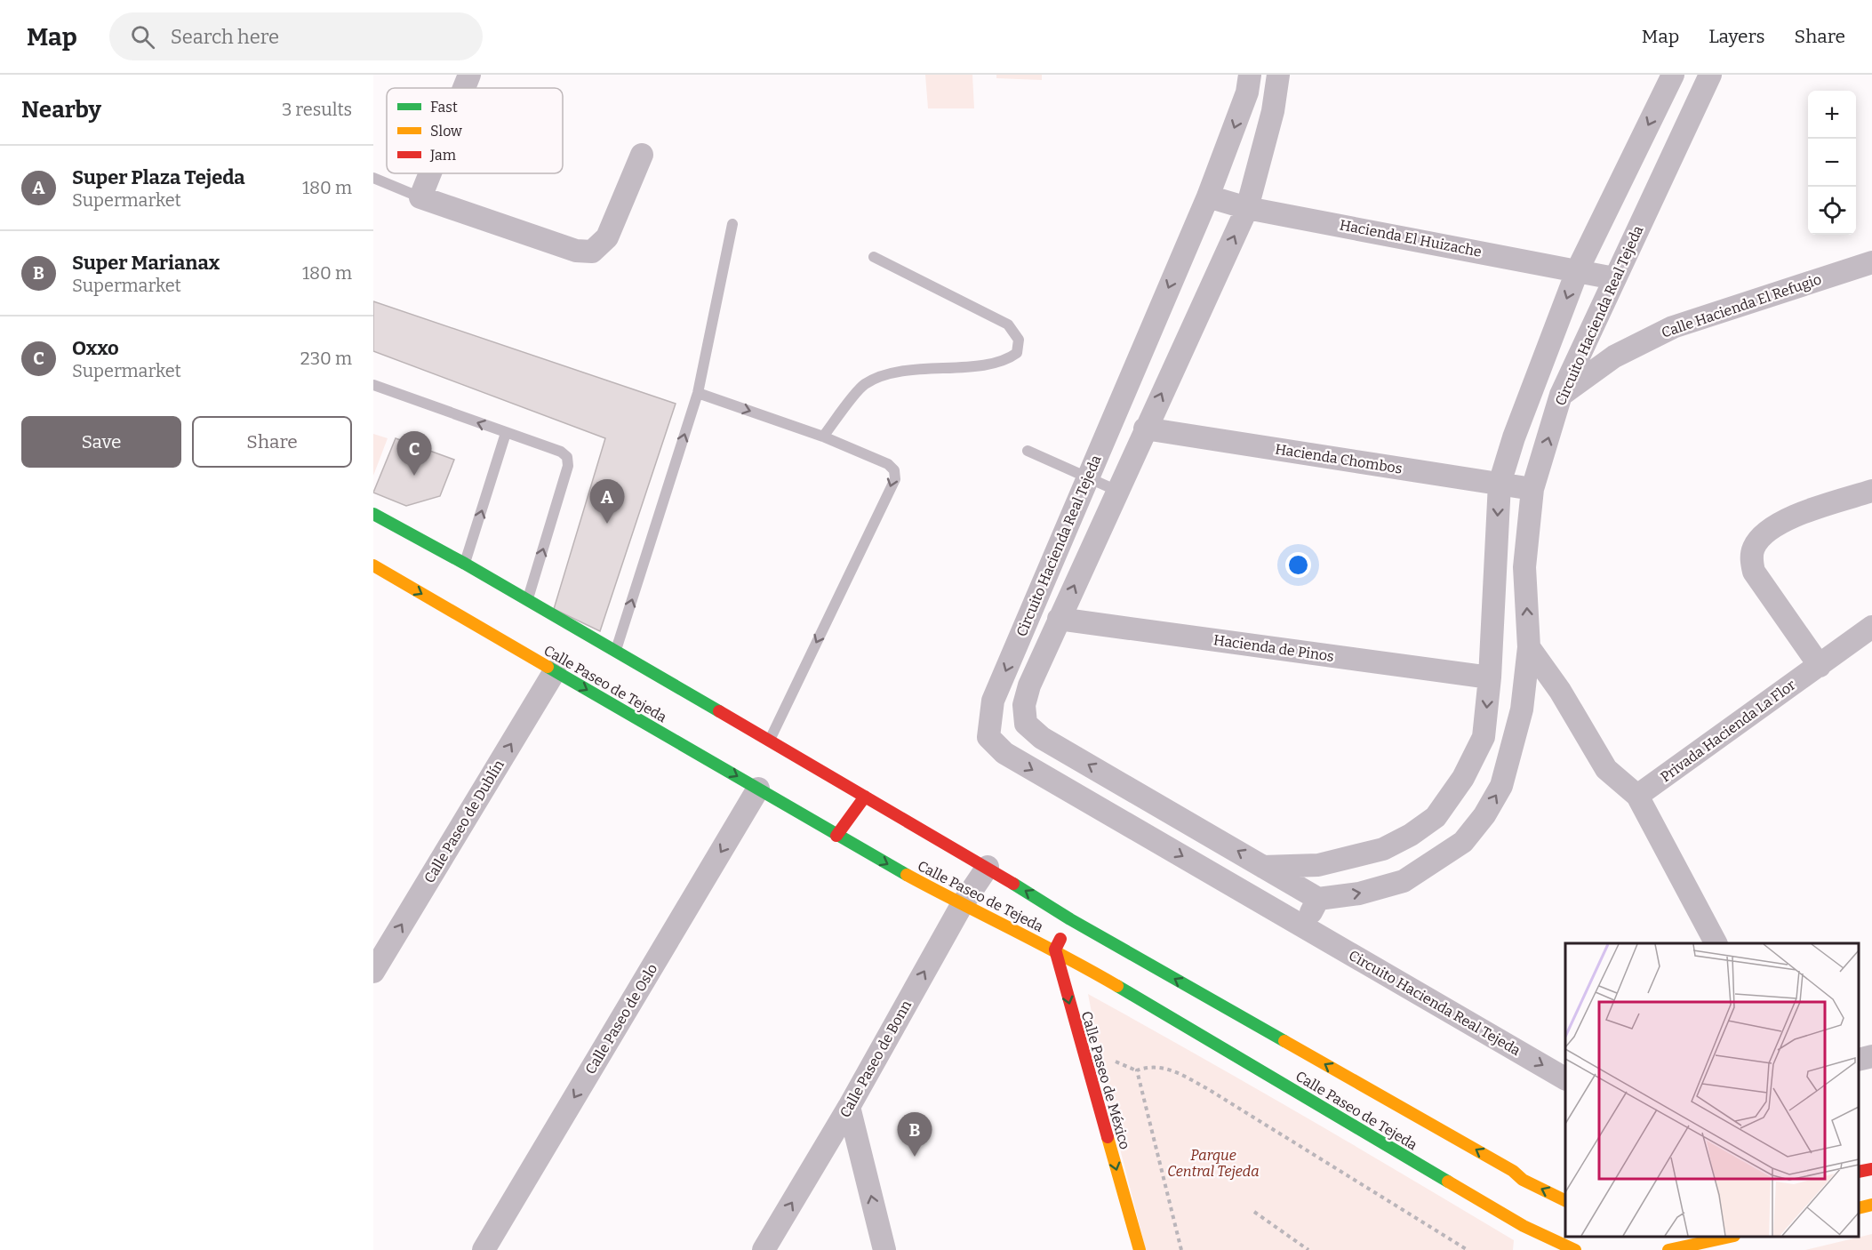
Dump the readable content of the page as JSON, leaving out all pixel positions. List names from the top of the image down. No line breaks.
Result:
{"streets":{"main road":["Calle Paseo de Tejeda","Calle Paseo de México"],"street":["Hacienda El Huizache","Calle Hacienda El Refugio","Circuito Hacienda Real Tejeda","Hacienda Chombos","Hacienda de Pinos","Privada Hacienda La Flor","Calle Paseo de Dublín","Calle Paseo de Oslo","Calle Paseo de Bonn"]},"crossings":[["Hacienda El Huizache","Circuito Hacienda Real Tejeda"],["Calle Hacienda El Refugio","Circuito Hacienda Real Tejeda"],["Circuito Hacienda Real Tejeda","Hacienda Chombos"],["Circuito Hacienda Real Tejeda","Hacienda de Pinos"],["Calle Paseo de Tejeda","Calle Paseo de Dublín"],["Calle Paseo de Tejeda","Calle Paseo de Oslo"],["Calle Paseo de Tejeda","Calle Paseo de Bonn"],["Calle Paseo de Tejeda","Calle Paseo de México"]],"one_way":["Calle Paseo de Dublín","Calle Paseo de Oslo","Calle Paseo de Bonn","Calle Paseo de México"],"parks":["Parque Central Tejeda"],"legend":["Fast","Slow","Jam"],"page":{"header":"Map","search":"Search here","nav":["Map","Layers","Share"],"heading":["Nearby","3 results"],"map_buttons":["+","−"],"list":[{"mark":"A","name":"Super Plaza Tejeda","note":"Supermarket","value":"180 m"},{"mark":"B","name":"Super Marianax","note":"Supermarket","value":"180 m"},{"mark":"C","name":"Oxxo","note":"Supermarket","value":"230 m"}],"buttons":["Save","Share"],"pins":["C","A","B"]}}
